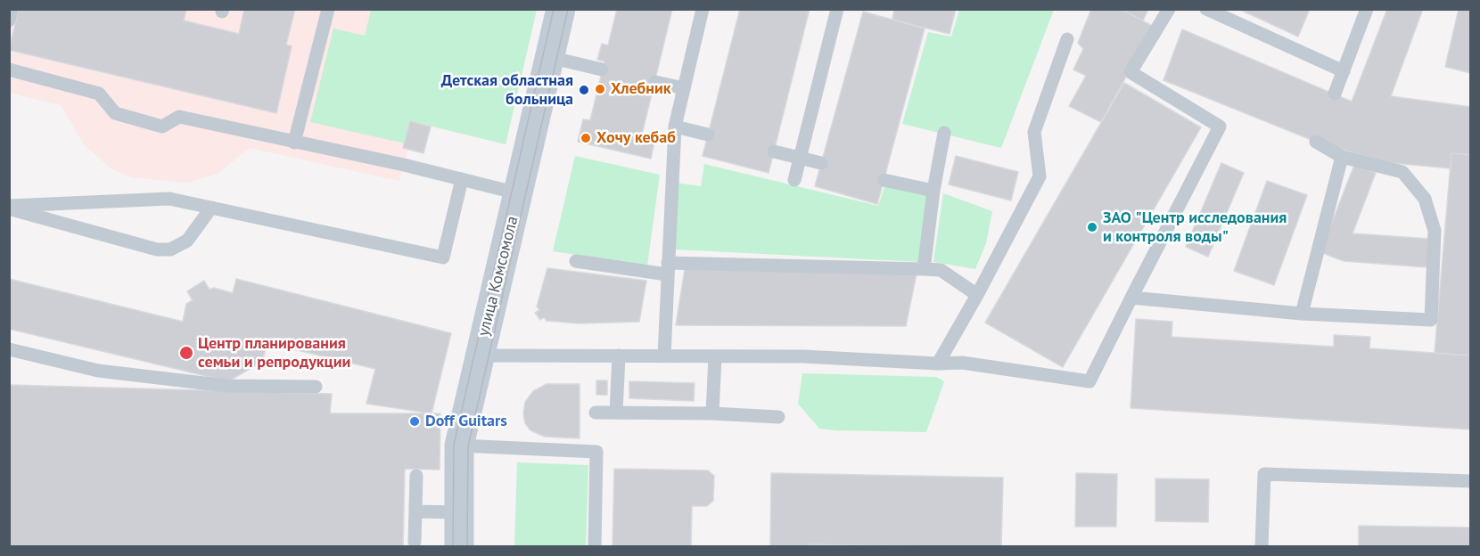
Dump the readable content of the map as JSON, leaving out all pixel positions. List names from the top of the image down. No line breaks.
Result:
{"streets":{"main road":["улица Комсомола"]},"places":["Хлебник","Детская областная больница","Хочу кебаб","ЗАО \"Центр исследования и контроля воды\"","Центр планирования семьи и репродукции","Doff Guitars"]}
